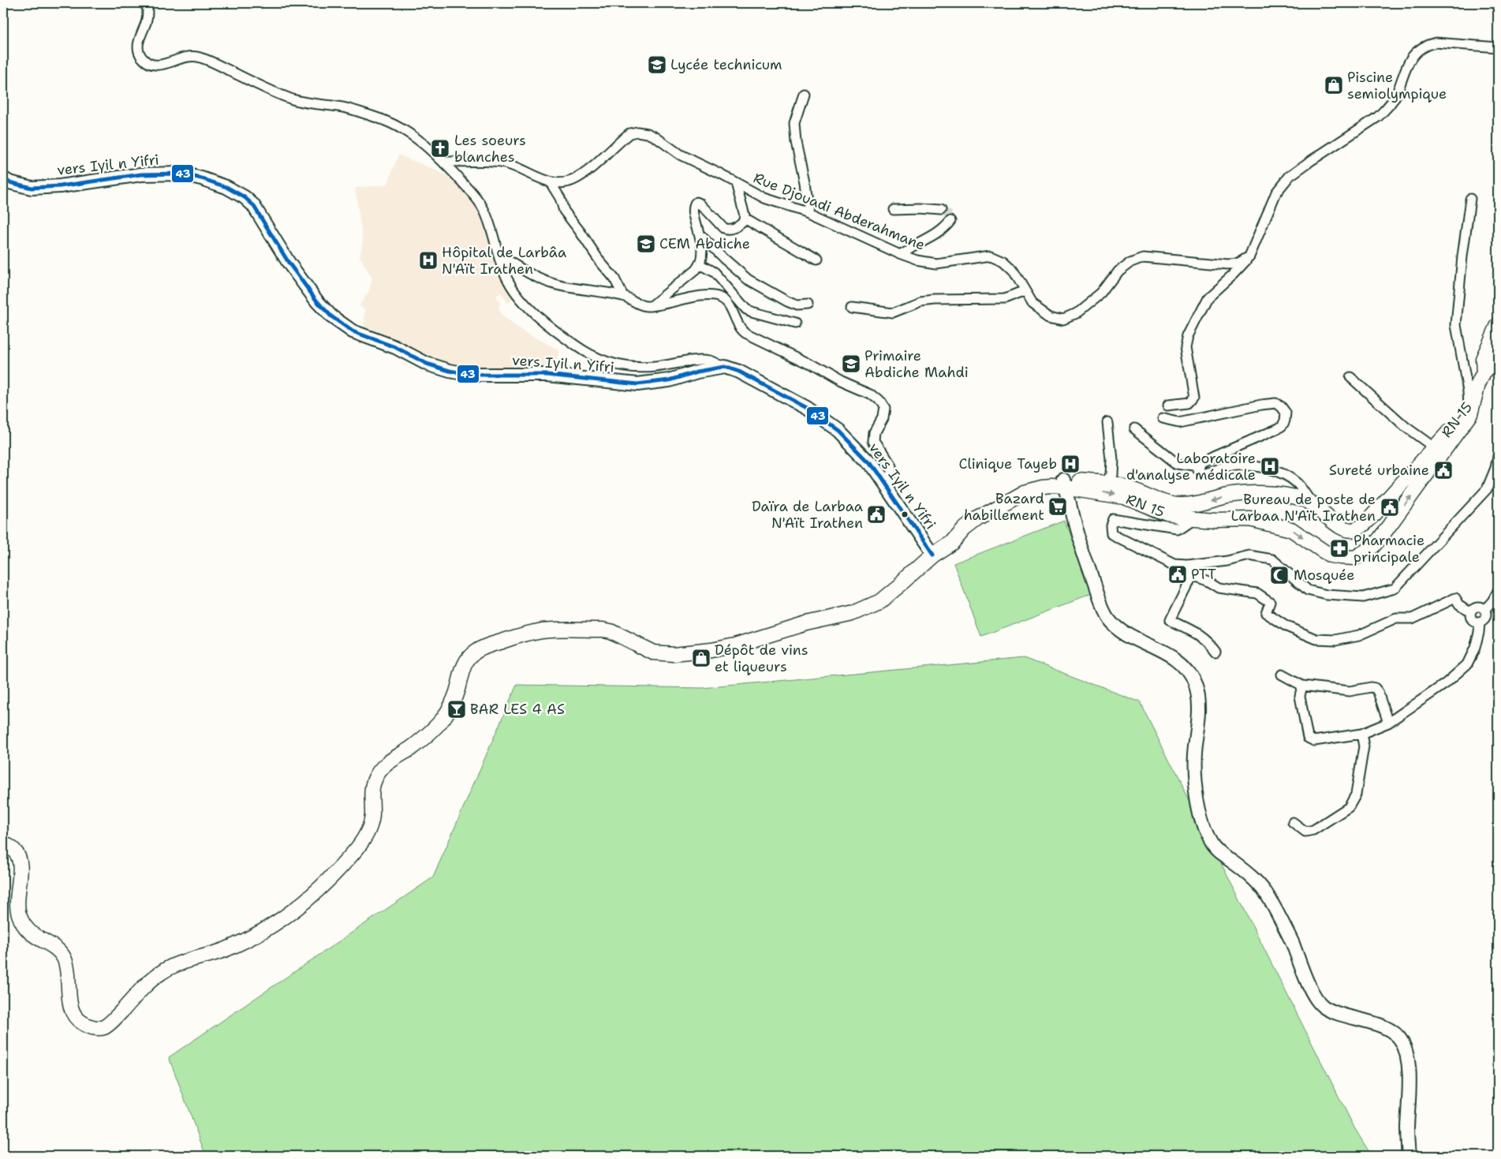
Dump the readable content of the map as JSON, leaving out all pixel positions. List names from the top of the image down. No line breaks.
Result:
{"streets":{"main road":["vers Iγil n Yifri","RN 15"],"street":["Rue Djouadi Abderahmane"]},"crossings":[["vers Iγil n Yifri","RN 15"]],"places":{"school or university":["Lycée technicum","CEM Abdiche","Primaire Abdiche Mahdi"],"shop":["Piscine semiolympique","Dépôt de vins et liqueurs"],"church":["Les soeurs blanches"],"hospital":["Hôpital de Larbâa N'Aït Irathen","Clinique Tayeb","Laboratoire d'analyse médicale"],"public building":["Sureté urbaine","Bureau de poste de Larbaa N'Aït Irathen","Daïra de Larbaa N'Aït Irathen","PTT"],"supermarket":["Bazard habillement"],"pharmacy":["Pharmacie principale"],"mosque":["Mosquée"],"bar":["BAR LES 4 AS"]},"lines":["transit line 43"]}
